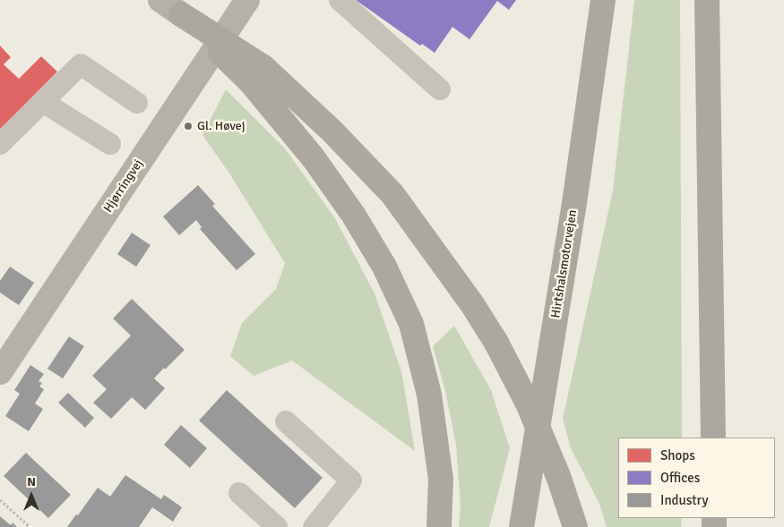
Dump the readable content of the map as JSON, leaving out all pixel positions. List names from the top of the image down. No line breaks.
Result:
{"streets":{"highway":["Hirtshalsmotorvejen"],"main road":["Hjørringvej"]},"places":["Gl. Høvej"],"legend":["Shops","Offices","Industry"],"north":"top"}
